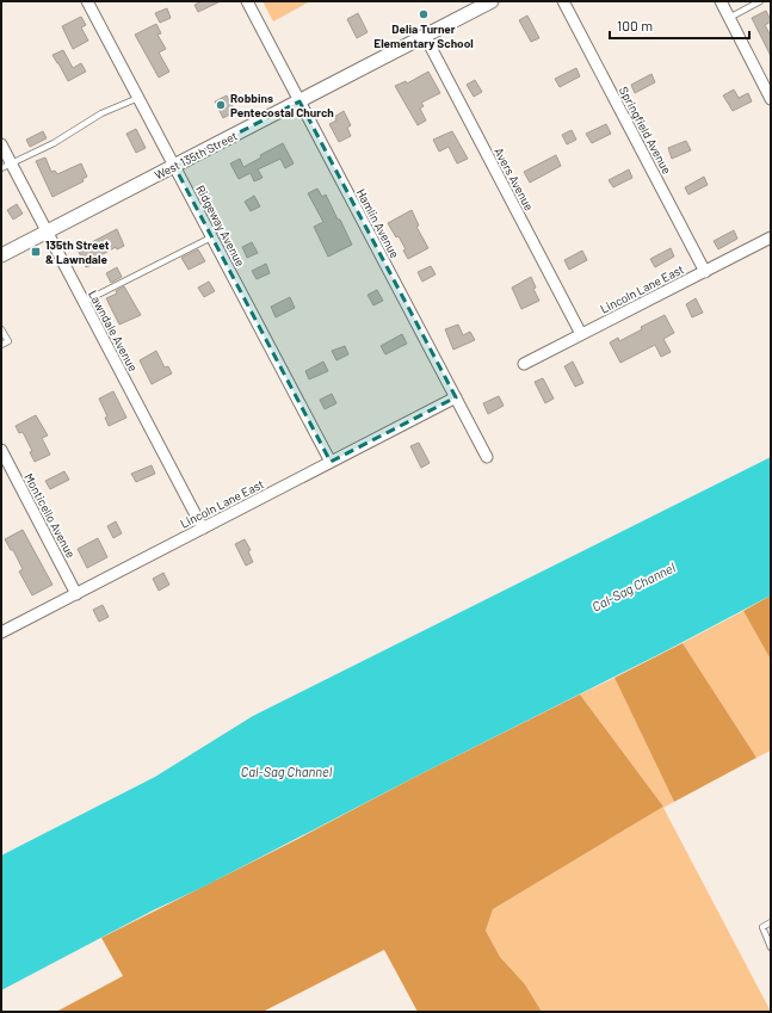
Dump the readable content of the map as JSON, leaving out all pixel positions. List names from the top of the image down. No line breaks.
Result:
{"streets":{"street":["Springfield Avenue","West 135th Street","Avers Avenue","Hamlin Avenue","Ridgeway Avenue","Lincoln Lane East","Lawndale Avenue","Monticello Avenue"]},"crossings":[["Springfield Avenue","Lincoln Lane East"],["West 135th Street","Avers Avenue"],["West 135th Street","Hamlin Avenue"],["West 135th Street","Ridgeway Avenue"],["West 135th Street","Lawndale Avenue"],["Avers Avenue","Lincoln Lane East"],["Hamlin Avenue","Lincoln Lane East"],["Ridgeway Avenue","Lincoln Lane East"],["Lincoln Lane East","Lawndale Avenue"],["Lincoln Lane East","Monticello Avenue"]],"water":["Cal-Sag Channel"],"places":{"other":["Delia Turner Elementary School","Robbins Pentecostal Church"],"transit":["135th Street & Lawndale"]},"scale_bar":"100 m"}
